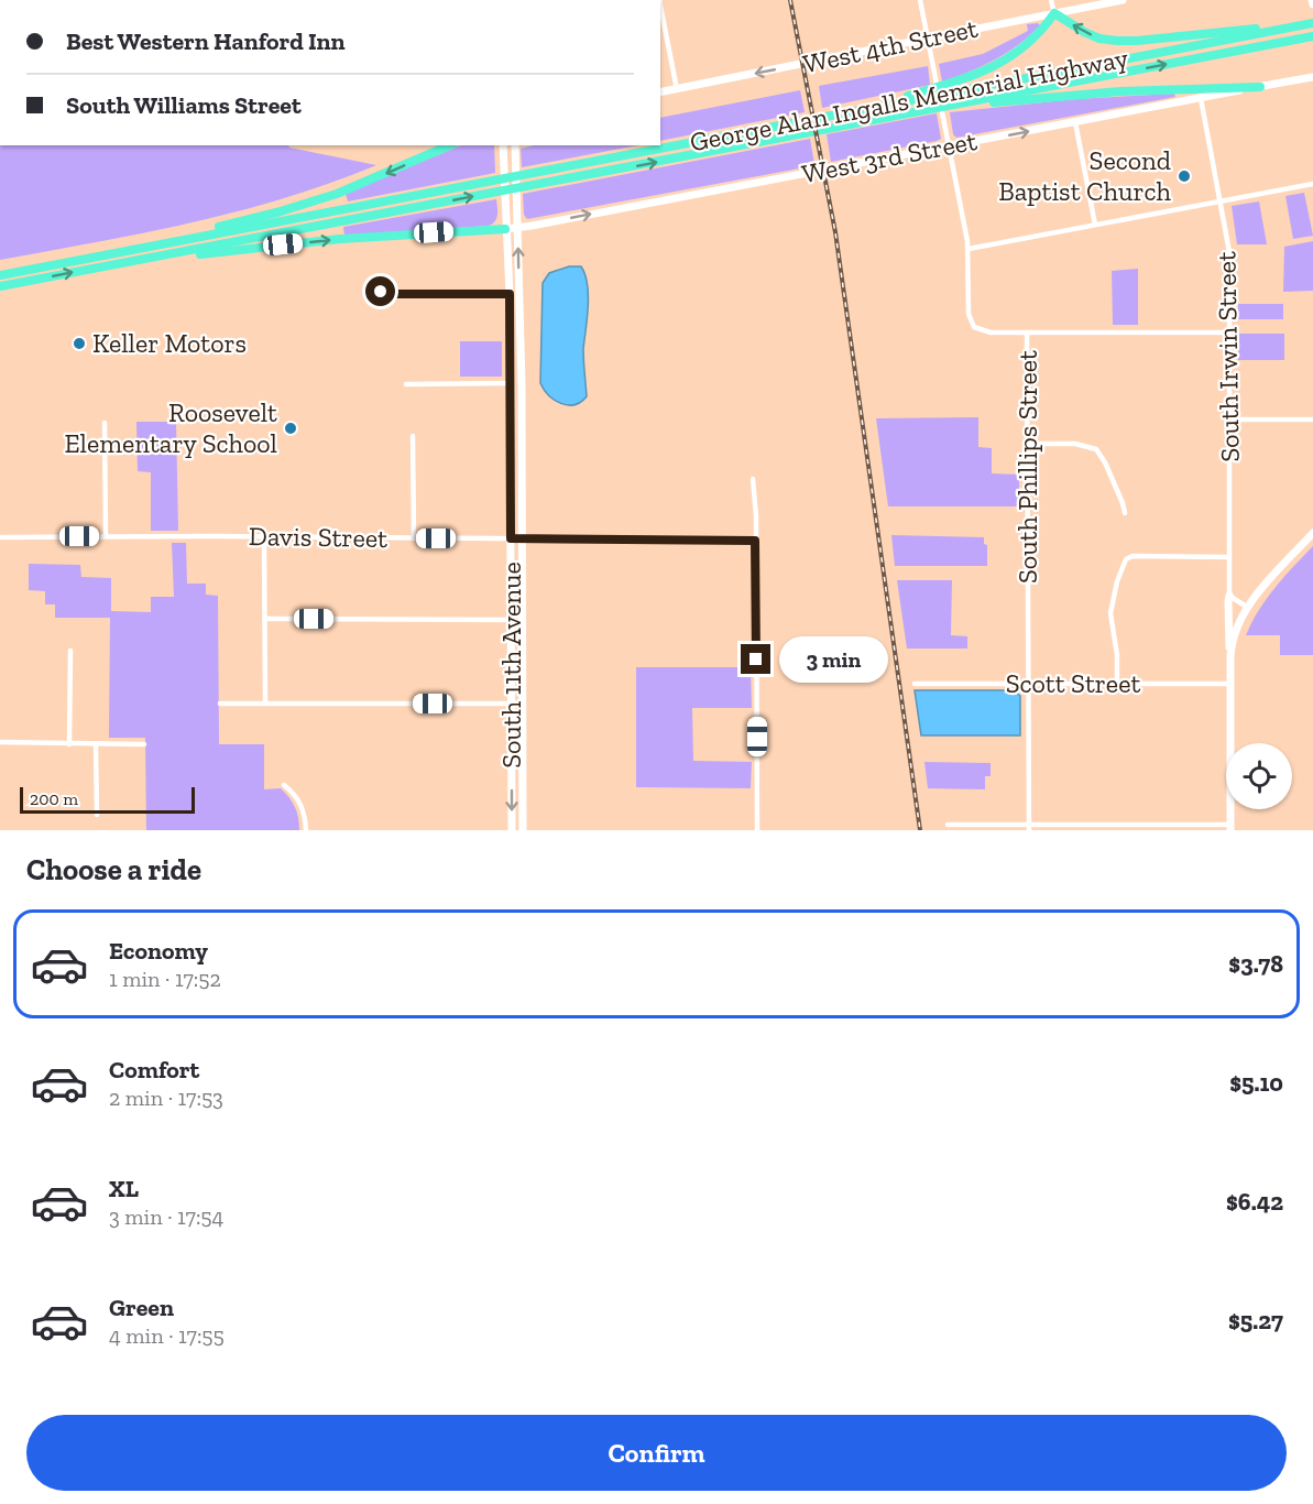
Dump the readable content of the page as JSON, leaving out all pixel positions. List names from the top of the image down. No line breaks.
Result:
{"streets":{"highway":["George Alan Ingalls Memorial Highway"],"main road":["West 4th Street","West 3rd Street","South 11th Avenue"],"street":["South Irwin Street","South Phillips Street","Davis Street","Scott Street"]},"crossings":[["West 4th Street","South Phillips Street"],["West 3rd Street","South Irwin Street"],["West 3rd Street","South Phillips Street"],["West 3rd Street","South 11th Avenue"],["South Phillips Street","Scott Street"],["Davis Street","South 11th Avenue"]],"one_way":["West 4th Street","West 3rd Street"],"places":["Second Baptist Church","Keller Motors","Roosevelt Elementary School"],"scale_bar":"200 m","page":{"banner":["Best Western Hanford Inn","South Williams Street"],"bubble":"3 min","scale":"200 m","heading":"Choose a ride","list":[{"name":"Economy","note":"1 min · 17:52","value":"$3.78"},{"name":"Comfort","note":"2 min · 17:53","value":"$5.10"},{"name":"XL","note":"3 min · 17:54","value":"$6.42"},{"name":"Green","note":"4 min · 17:55","value":"$5.27"}],"buttons":"Confirm"}}
